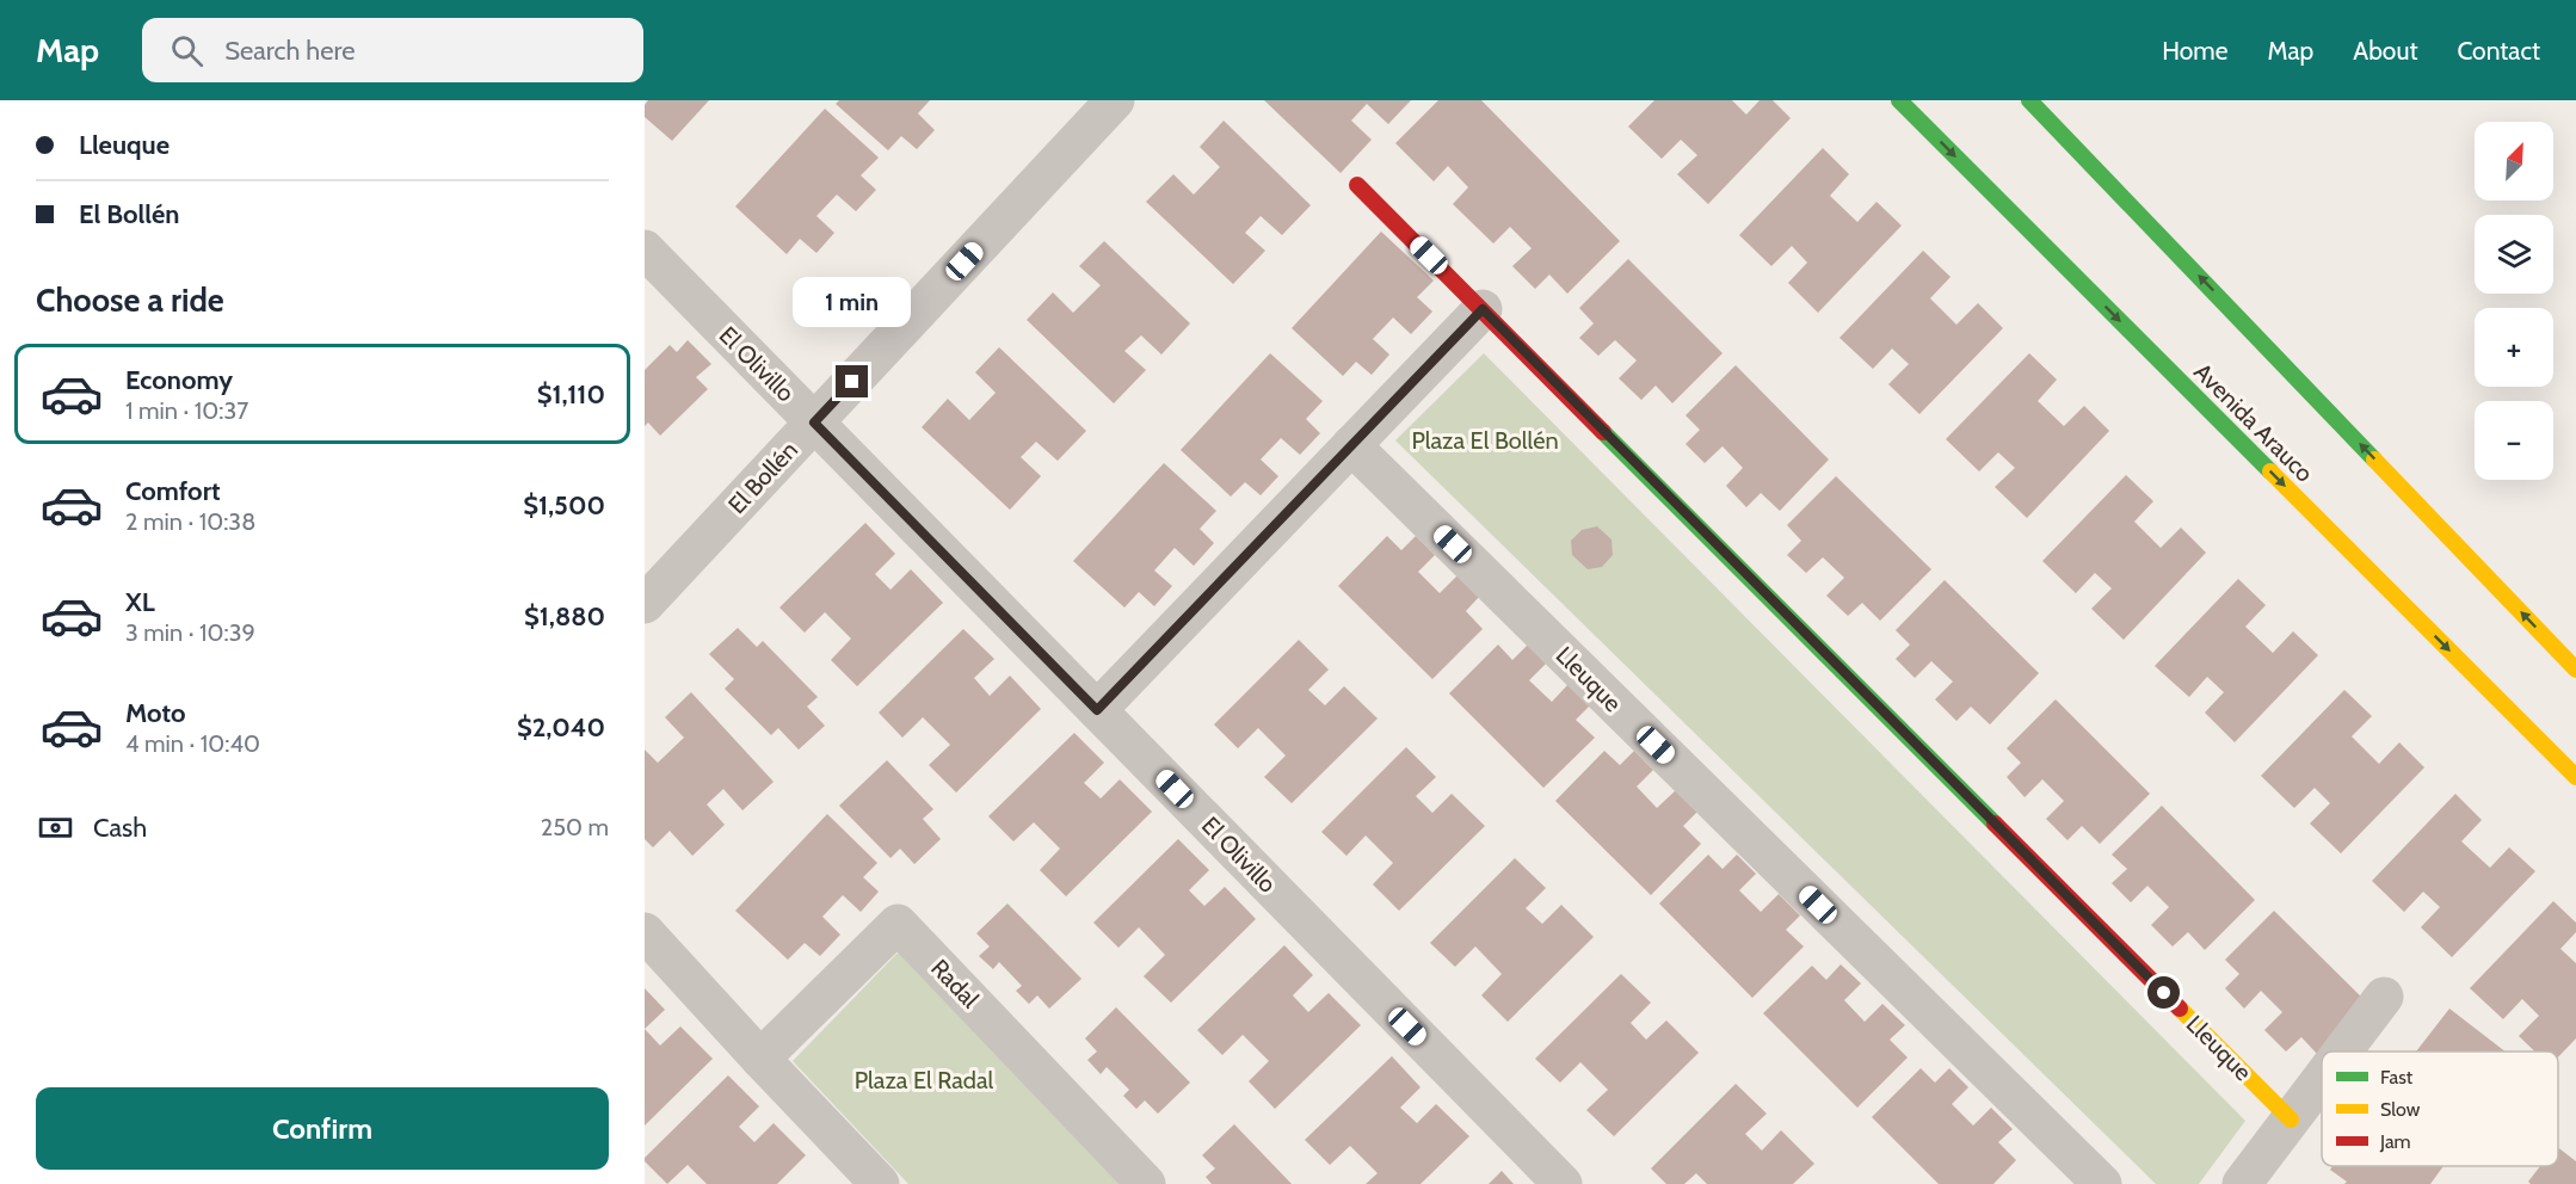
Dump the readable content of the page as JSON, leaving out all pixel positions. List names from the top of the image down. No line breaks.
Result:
{"streets":{"street":["El Olivillo","Avenida Arauco","El Bollén","Lleuque","Radal"]},"crossings":[["El Olivillo","El Bollén"]],"parks":["Plaza El Bollén","Plaza El Radal"],"legend":["Fast","Slow","Jam"],"north":"top right","page":{"header":"Map","search":"Search here","nav":["Home","Map","About","Contact"],"banner":["Lleuque","El Bollén"],"map_buttons":["+","−"],"heading":"Choose a ride","bubble":"1 min","list":[{"name":"Economy","note":"1 min · 10:37","value":"$1,110"},{"name":"Comfort","note":"2 min · 10:38","value":"$1,500"},{"name":"XL","note":"3 min · 10:39","value":"$1,880"},{"name":"Moto","note":"4 min · 10:40","value":"$2,040"}],"pay":["Cash","250 m"],"buttons":"Confirm"}}
